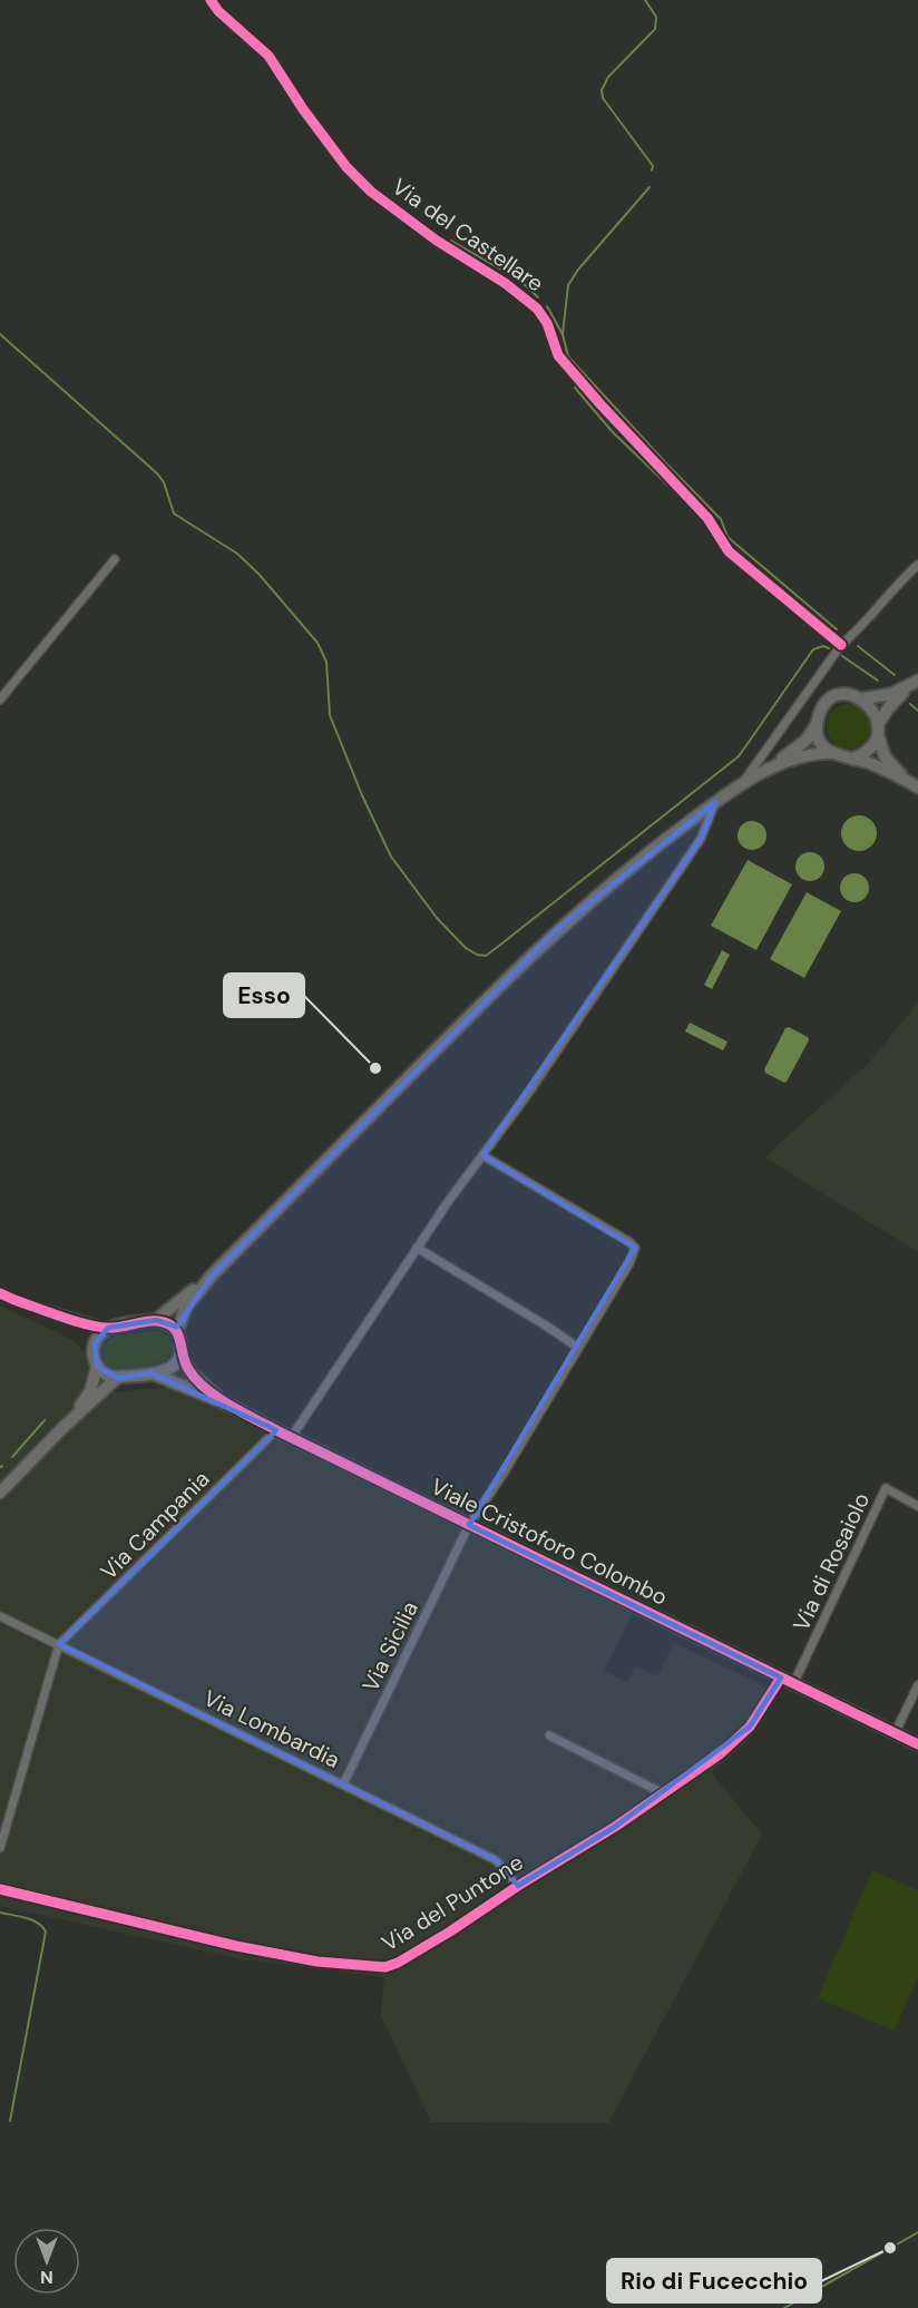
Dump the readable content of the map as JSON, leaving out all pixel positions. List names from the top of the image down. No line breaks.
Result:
{"streets":{"main road":["Viale Cristoforo Colombo"],"street":["Via del Castellare","Via Campania","Via di Rosaiolo","Via Sicilia","Via Lombardia","Via del Puntone"]},"crossings":[["Via Campania","Viale Cristoforo Colombo"],["Via Campania","Via Lombardia"],["Viale Cristoforo Colombo","Via di Rosaiolo"],["Viale Cristoforo Colombo","Via Sicilia"],["Viale Cristoforo Colombo","Via del Puntone"],["Via Sicilia","Via Lombardia"],["Via Lombardia","Via del Puntone"]],"places":["Esso","Rio di Fucecchio"],"north":"bottom"}
